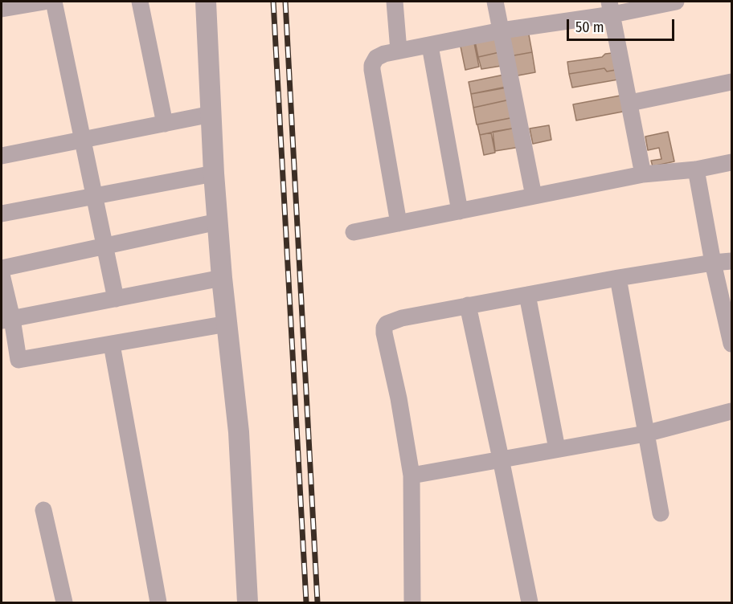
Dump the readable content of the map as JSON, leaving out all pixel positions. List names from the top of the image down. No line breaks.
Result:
{"scale_bar":"50 m"}
